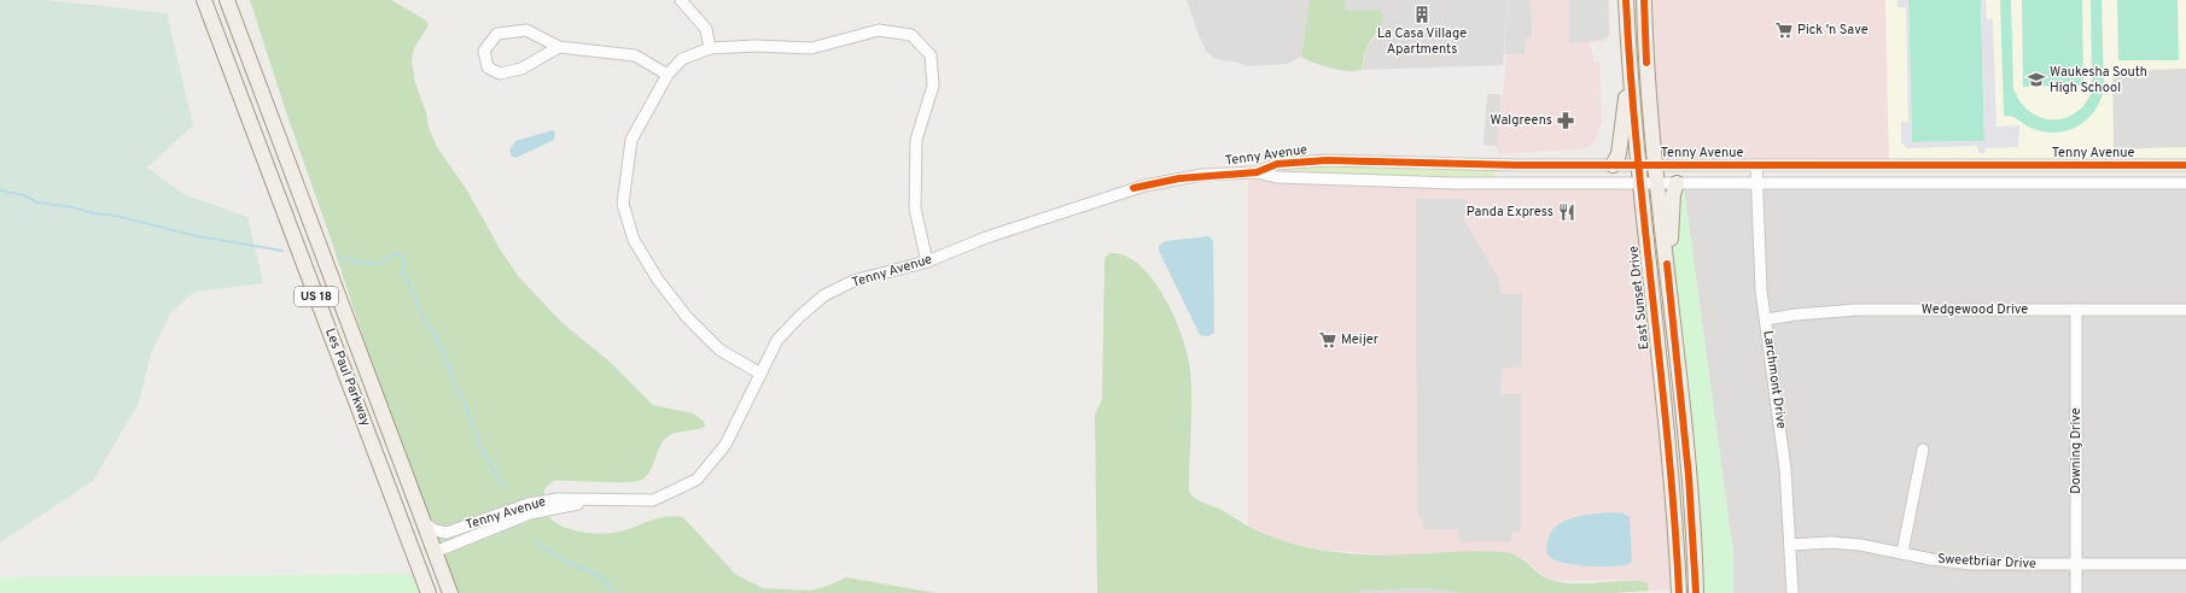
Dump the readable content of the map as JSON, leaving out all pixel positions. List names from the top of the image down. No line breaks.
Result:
{"streets":{"main road":["US 18","East Sunset Drive","Les Paul Parkway"],"street":["Tenny Avenue","Wedgewood Drive","Larchmont Drive","Downing Drive","Sweetbriar Drive"]},"crossings":[["Tenny Avenue","East Sunset Drive"],["Tenny Avenue","Les Paul Parkway"],["Tenny Avenue","Larchmont Drive"],["Wedgewood Drive","Larchmont Drive"],["Wedgewood Drive","Downing Drive"],["Larchmont Drive","Sweetbriar Drive"],["Downing Drive","Sweetbriar Drive"]],"places":{"building":["La Casa Village Apartments"],"supermarket":["Pick 'n Save","Meijer"],"school or university":["Waukesha South High School"],"pharmacy":["Walgreens"],"restaurant":["Panda Express"]}}
